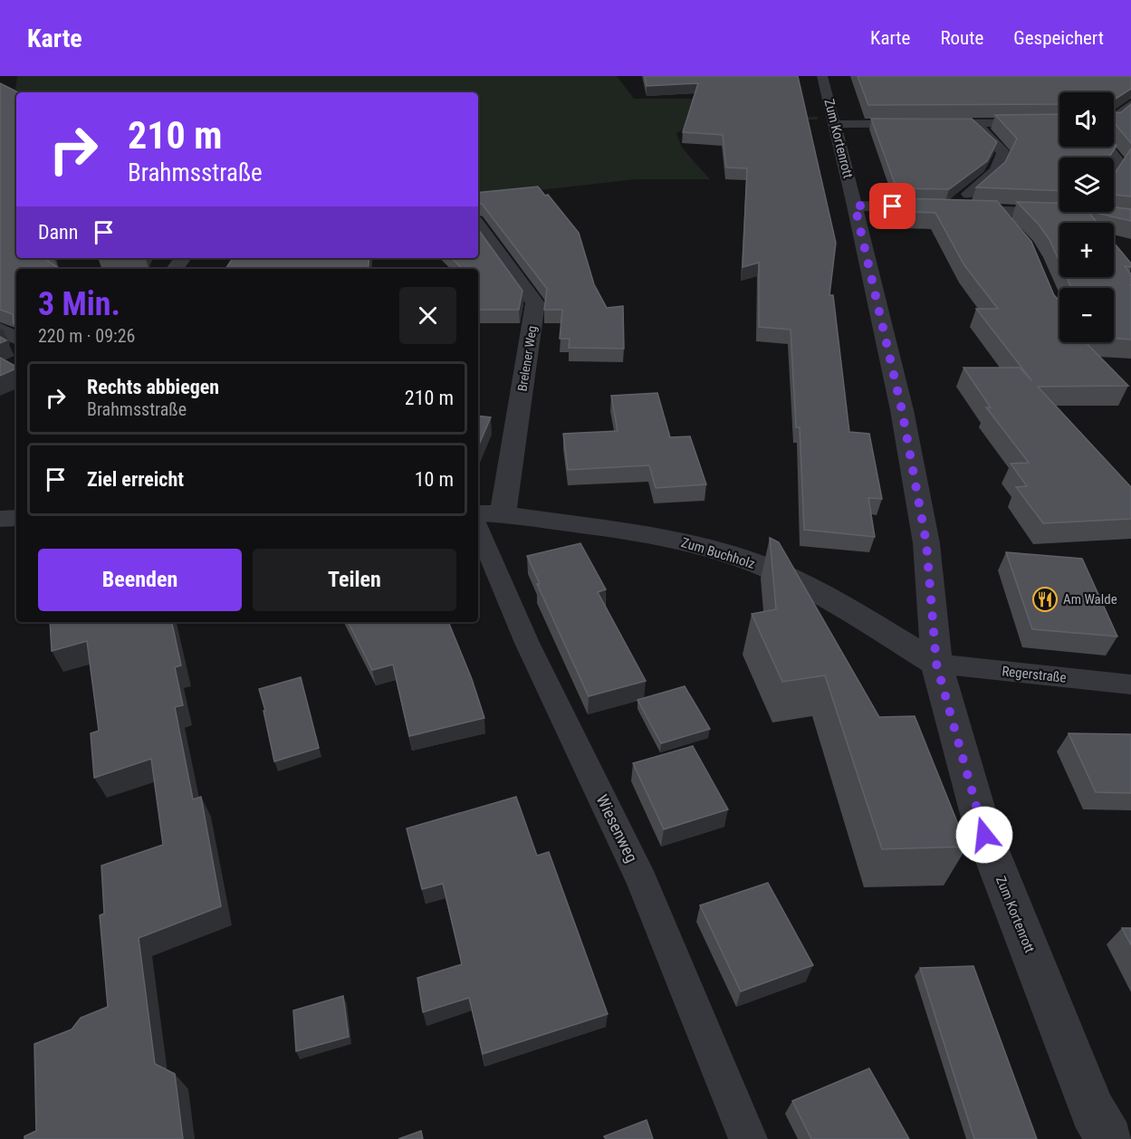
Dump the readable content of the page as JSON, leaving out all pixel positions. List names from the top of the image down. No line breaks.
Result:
{"streets":{"street":["Zum Kortenrott","Brelener Weg","Zum Buchholz"],"lane":["Regerstraße","Wiesenweg"]},"crossings":[["Zum Kortenrott","Zum Buchholz"],["Zum Kortenrott","Regerstraße"],["Brelener Weg","Zum Buchholz"],["Brelener Weg","Wiesenweg"],["Zum Buchholz","Regerstraße"],["Zum Buchholz","Wiesenweg"]],"places":{"restaurant":["Am Walde"]},"page":{"header":"Karte","nav":["Karte","Route","Gespeichert"],"map_buttons":["+","−"],"turn":["210 m","Brahmsstraße"],"then":"Dann","heading":["3 Min.","220 m · 09:26"],"list":[{"name":"Rechts abbiegen","note":"Brahmsstraße","value":"210 m"},{"name":"Ziel erreicht","value":"10 m"}],"buttons":["Beenden","Teilen"]}}
